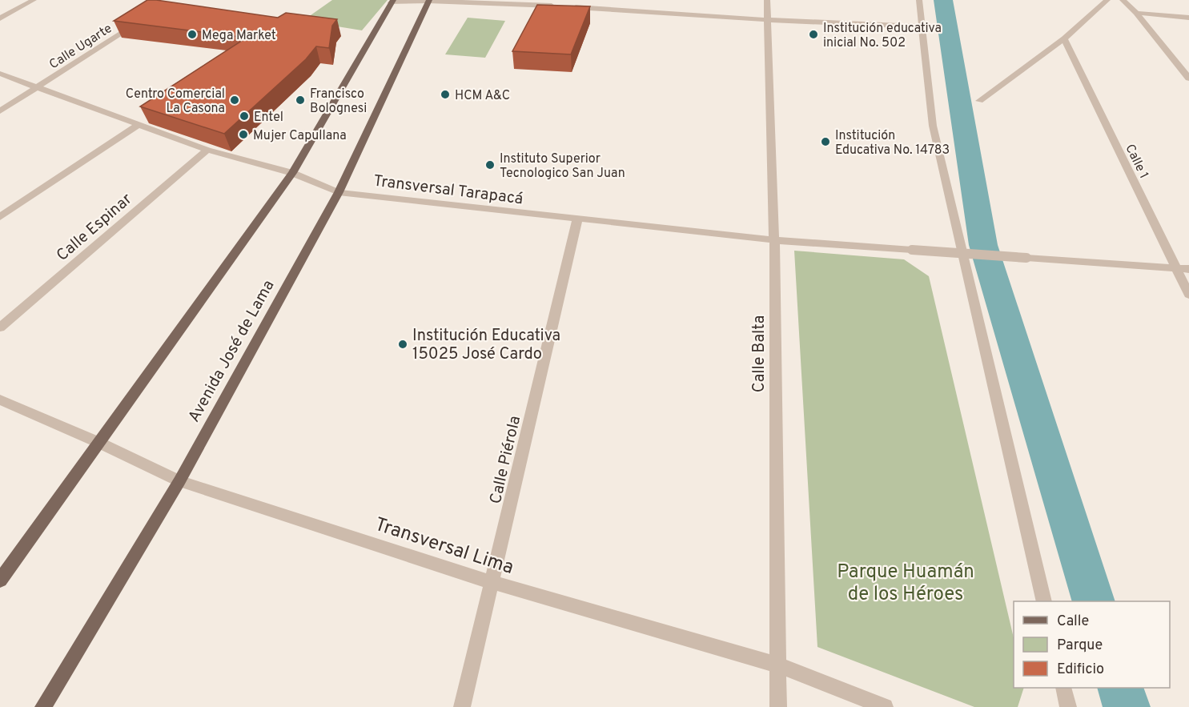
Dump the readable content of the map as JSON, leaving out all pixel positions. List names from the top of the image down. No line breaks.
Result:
{"streets":{"main road":["Avenida José de Lama"],"street":["Calle Ugarte","Calle 1","Transversal Tarapacá","Calle Espinar","Calle Balta","Calle Piérola","Transversal Lima"]},"crossings":[["Calle Ugarte","Transversal Tarapacá"],["Calle 1","Transversal Tarapacá"],["Transversal Tarapacá","Calle Espinar"],["Transversal Tarapacá","Avenida José de Lama"],["Transversal Tarapacá","Calle Balta"],["Transversal Tarapacá","Calle Piérola"],["Avenida José de Lama","Transversal Lima"],["Calle Balta","Transversal Lima"],["Calle Piérola","Transversal Lima"]],"parks":["Parque Huamán de los Héroes"],"places":["Mega Market","Institución educativa inicial No. 502","HCM A&C","Centro Comercial La Casona","Francisco Bolognesi","Entel","Mujer Capullana","Institución Educativa No. 14783","Instituto Superior Tecnologico San Juan","Institución Educativa 15025 José Cardo"],"legend":["Calle","Parque","Edificio"]}
